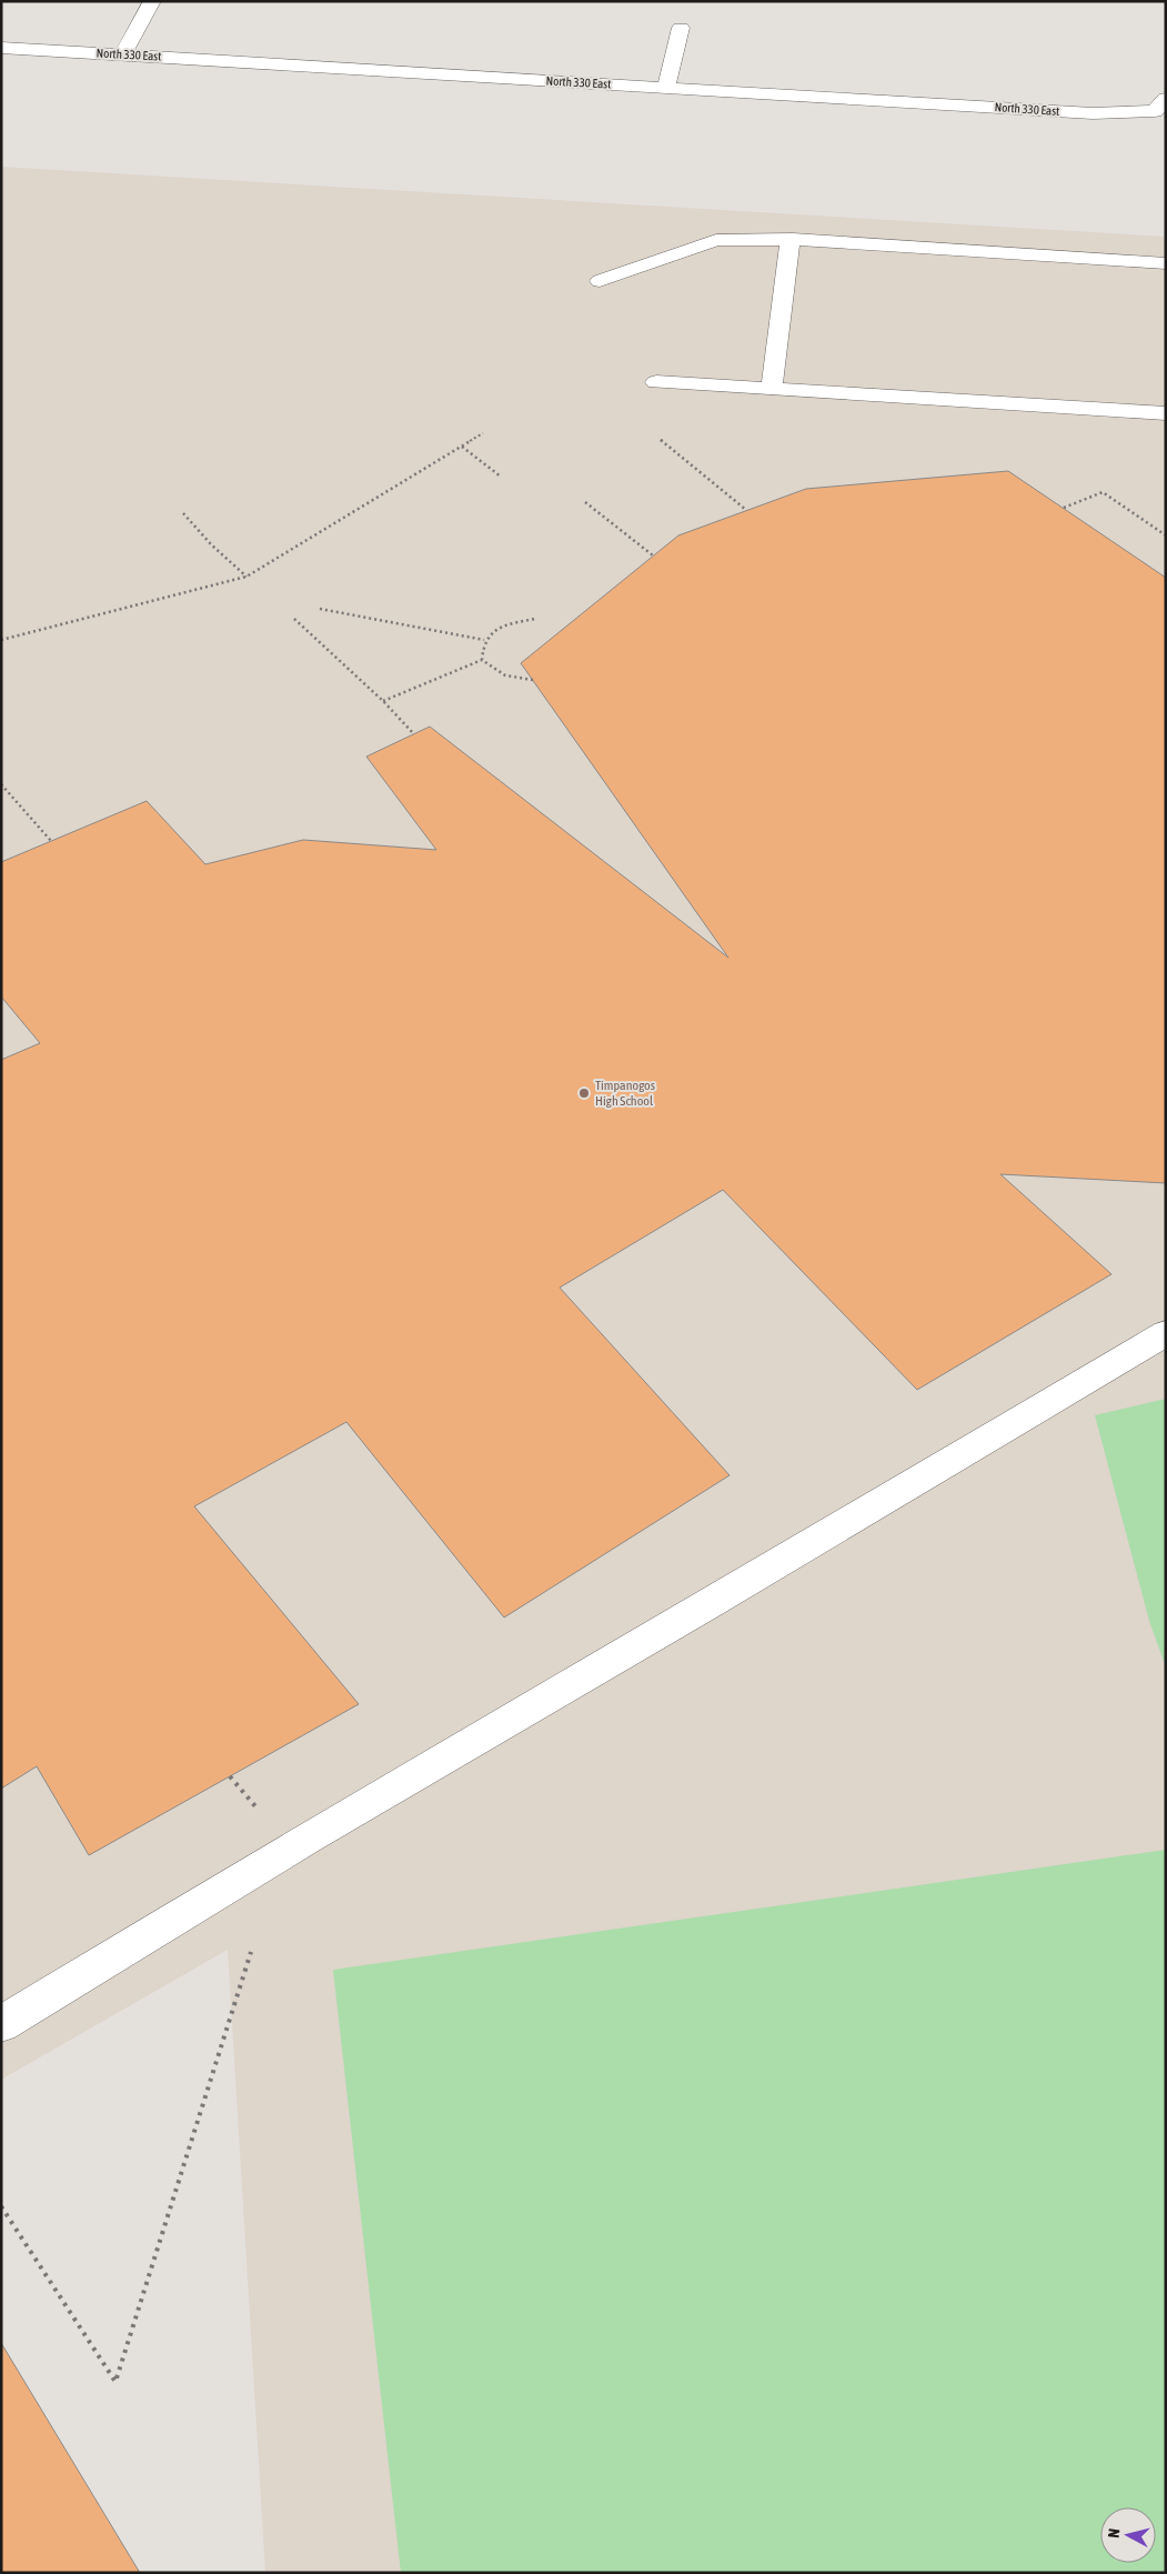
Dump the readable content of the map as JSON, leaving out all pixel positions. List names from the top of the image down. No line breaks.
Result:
{"streets":{"street":["North 330 East"]},"places":["Timpanogos High School"],"north":"left"}
